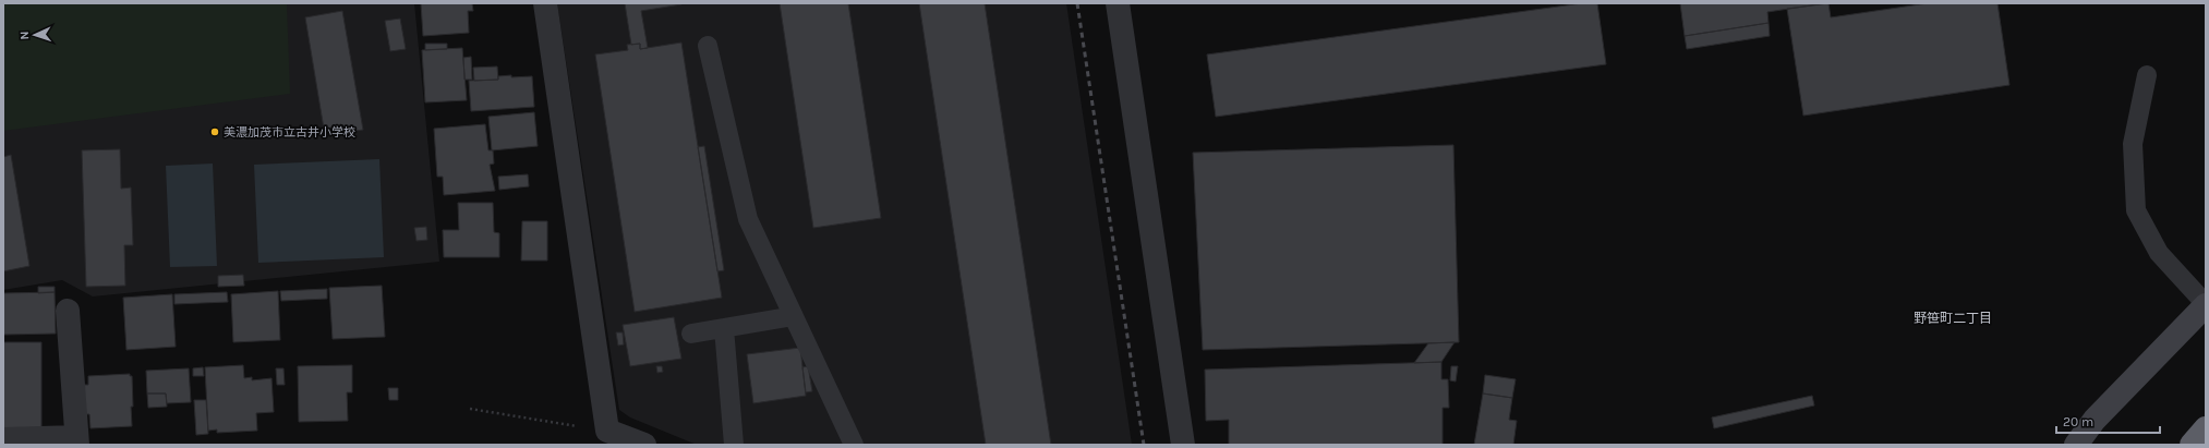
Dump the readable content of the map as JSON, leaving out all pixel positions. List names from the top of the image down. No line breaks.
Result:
{"districts":["野笹町二丁目"],"places":["美濃加茂市立古井小学校"],"scale_bar":"20 m","north":"left"}
